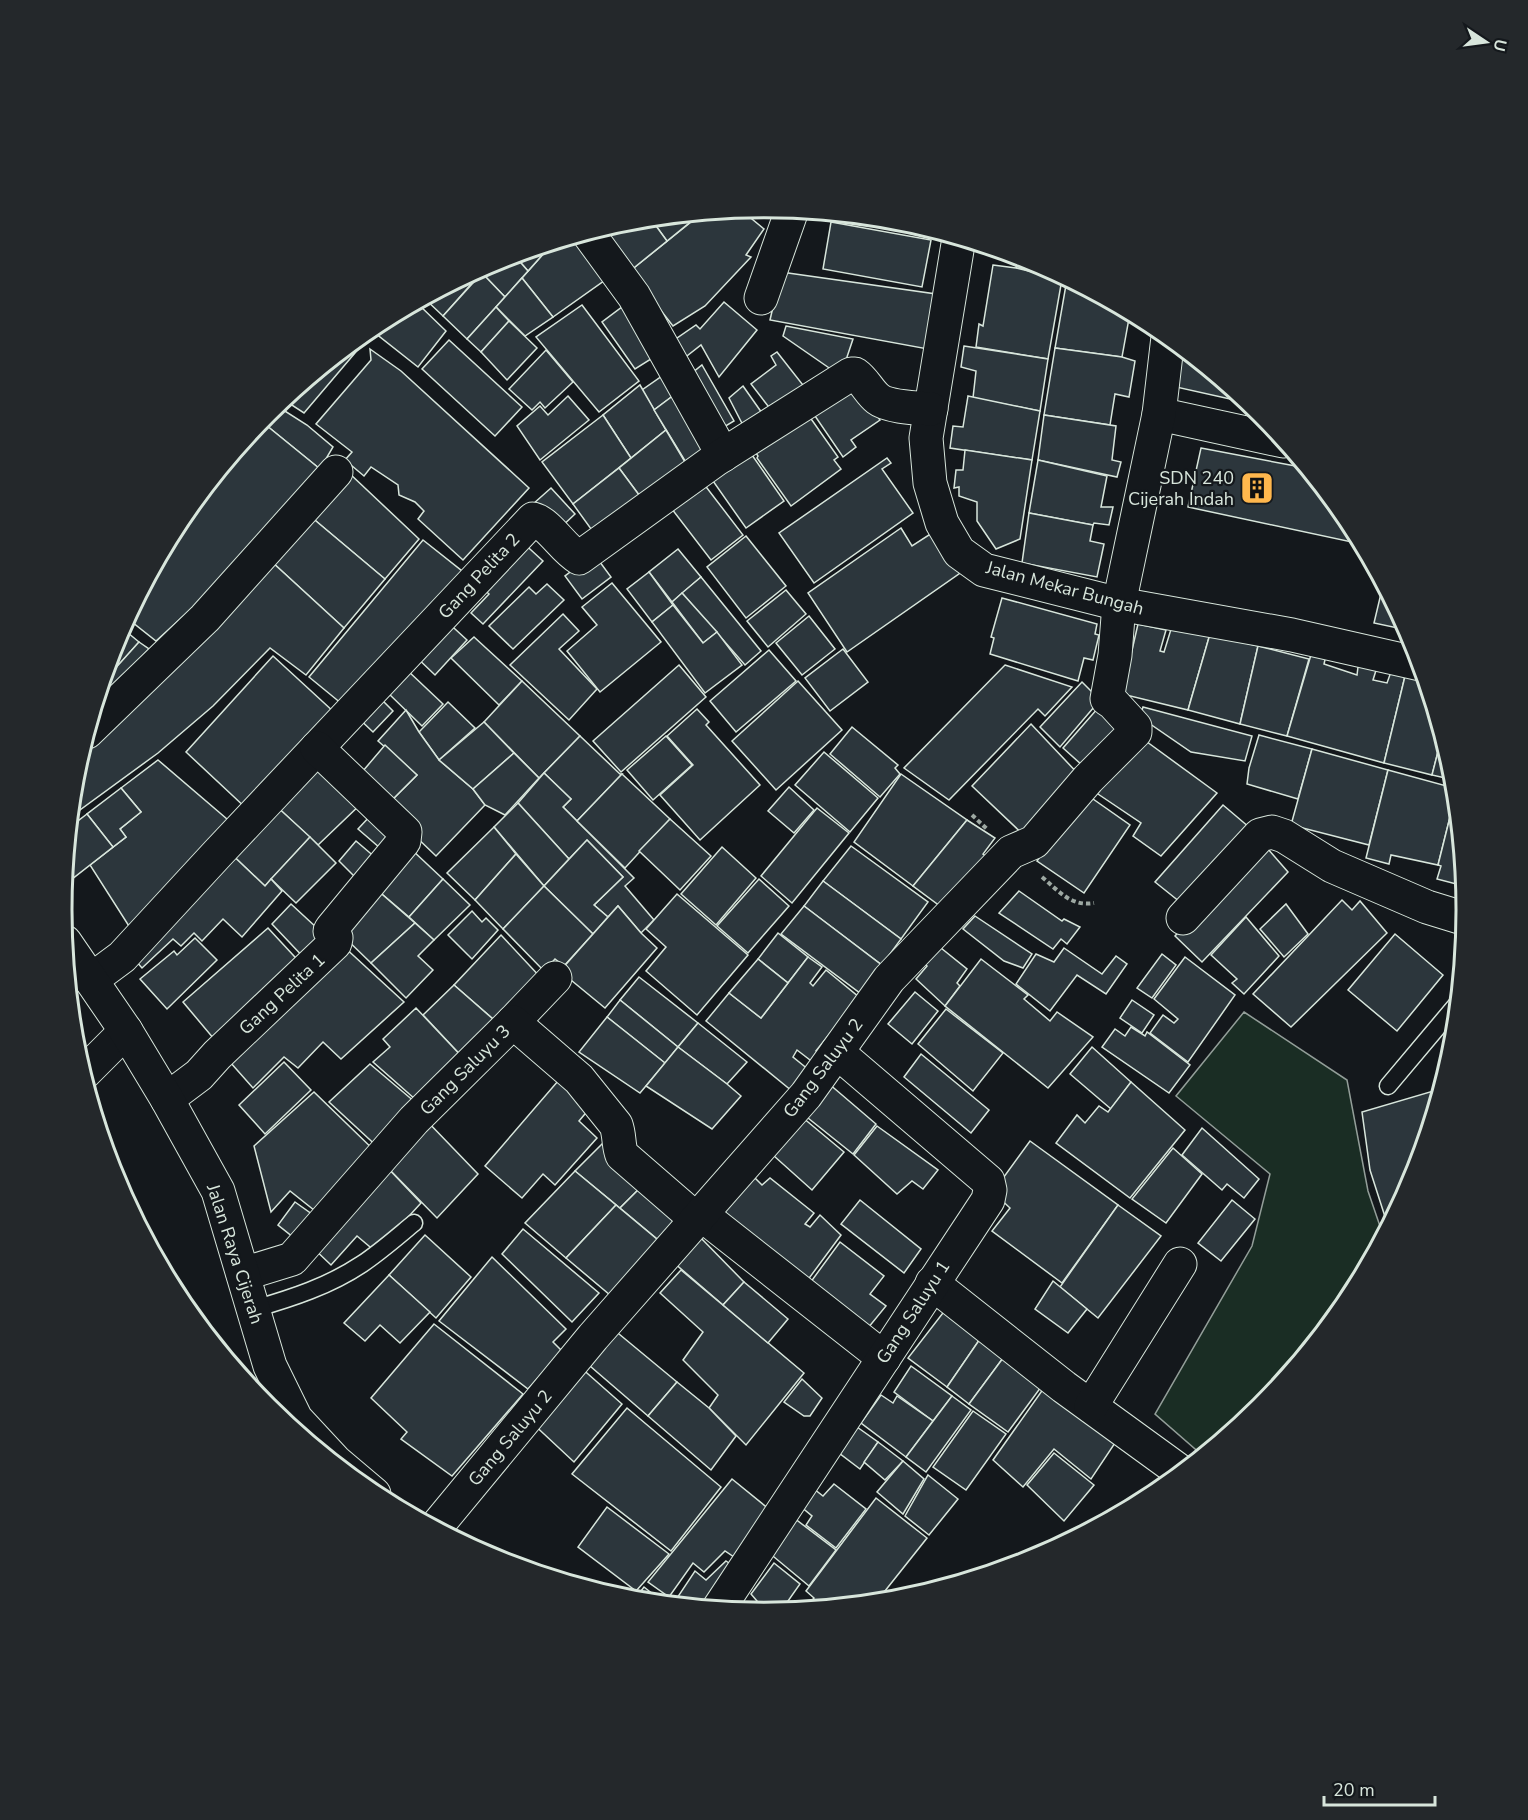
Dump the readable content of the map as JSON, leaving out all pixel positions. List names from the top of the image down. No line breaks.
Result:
{"streets":{"street":["Gang Pelita 2","Jalan Mekar Bungah","Gang Pelita 1","Gang Saluyu 2","Gang Saluyu 3","Jalan Raya Cijerah","Gang Saluyu 1"]},"crossings":[["Gang Pelita 2","Jalan Mekar Bungah"],["Gang Pelita 2","Gang Pelita 1"],["Gang Pelita 2","Jalan Raya Cijerah"],["Jalan Mekar Bungah","Gang Saluyu 2"],["Gang Pelita 1","Jalan Raya Cijerah"],["Gang Saluyu 2","Gang Saluyu 3"],["Gang Saluyu 2","Gang Saluyu 1"],["Gang Saluyu 3","Jalan Raya Cijerah"],["Gang Saluyu 3","Gang Saluyu 1"]],"places":{"building":["SDN 240 Cijerah Indah"]},"scale_bar":"20 m","north":"right"}
